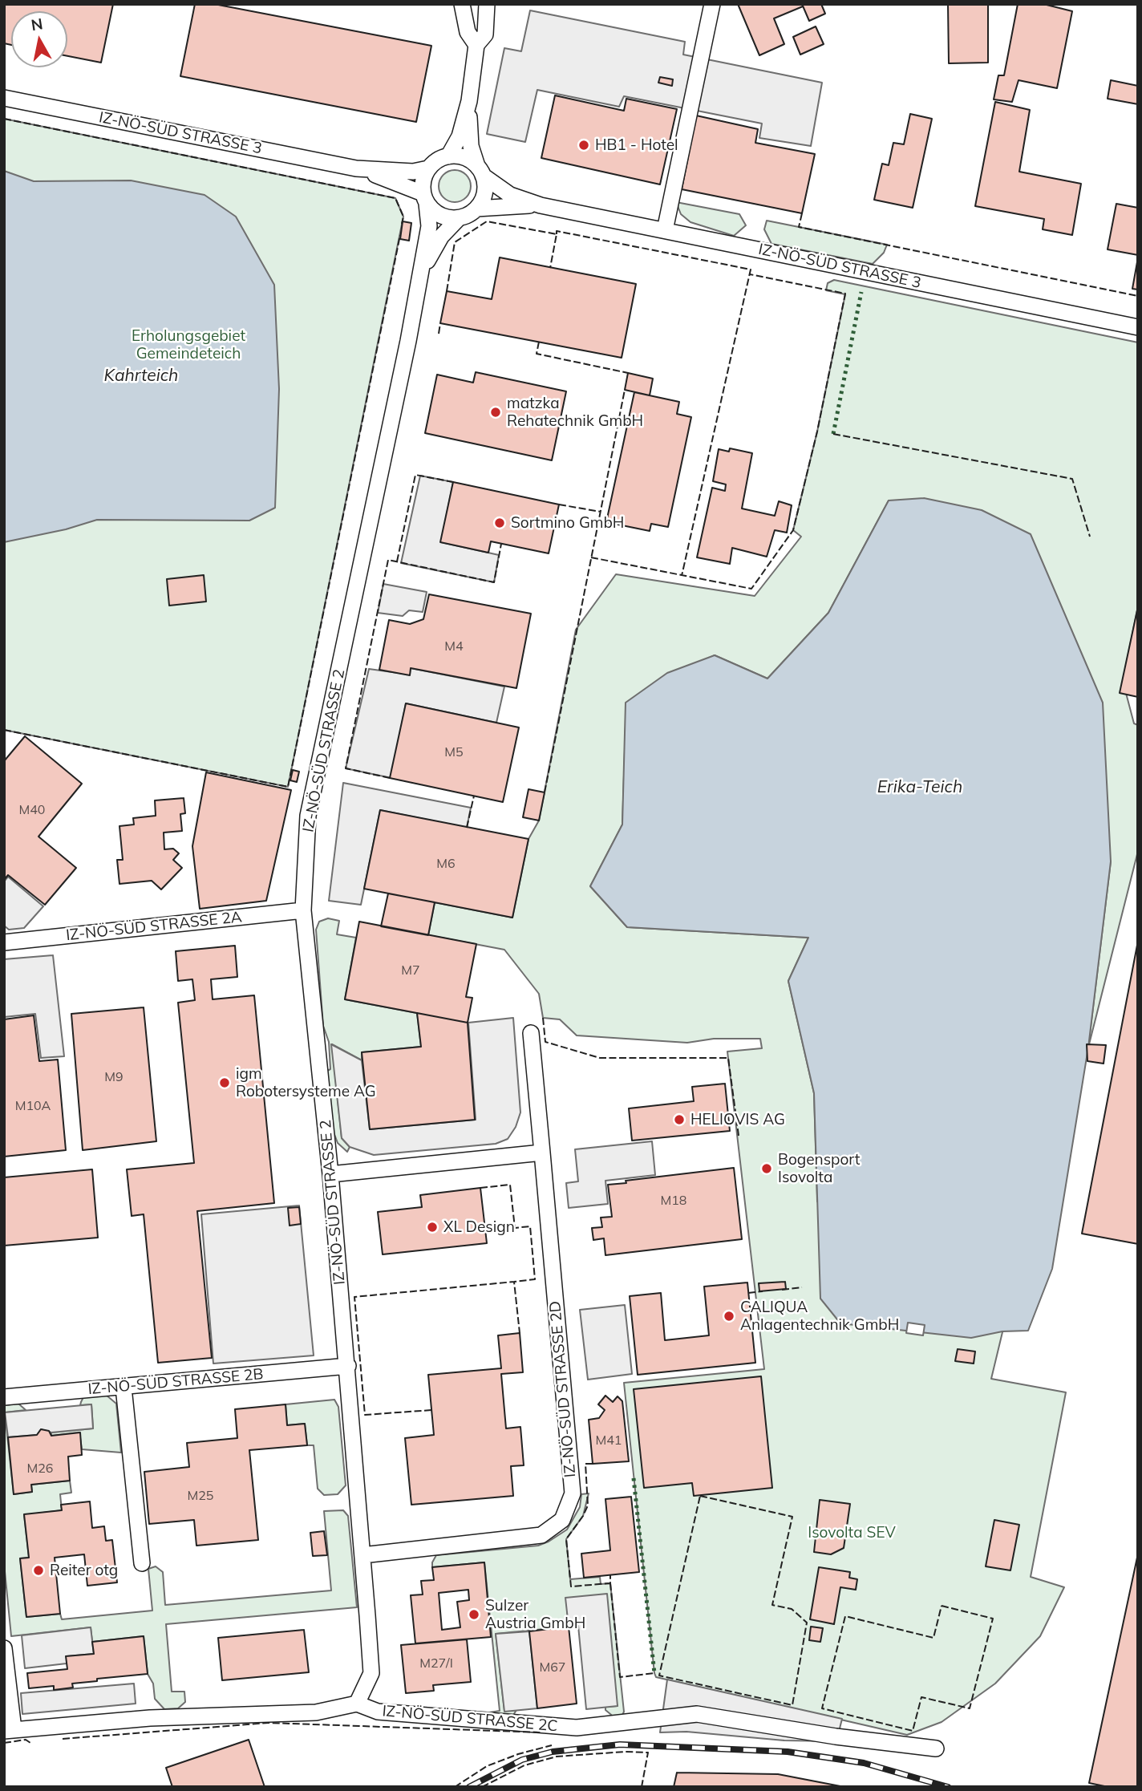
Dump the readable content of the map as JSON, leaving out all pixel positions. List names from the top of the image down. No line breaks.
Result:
{"streets":{"street":["IZ-NÖ-SÜD STRASSE 3","IZ-NÖ-SÜD STRASSE 2","IZ-NÖ-SÜD STRASSE 2A","IZ-NÖ-SÜD STRASSE 2B","IZ-NÖ-SÜD STRASSE 2D","IZ-NÖ-SÜD STRASSE 2C"]},"crossings":[["IZ-NÖ-SÜD STRASSE 3","IZ-NÖ-SÜD STRASSE 2"],["IZ-NÖ-SÜD STRASSE 2","IZ-NÖ-SÜD STRASSE 2A"],["IZ-NÖ-SÜD STRASSE 2","IZ-NÖ-SÜD STRASSE 2B"],["IZ-NÖ-SÜD STRASSE 2","IZ-NÖ-SÜD STRASSE 2D"],["IZ-NÖ-SÜD STRASSE 2","IZ-NÖ-SÜD STRASSE 2C"]],"water":["Kahrteich","Erika-Teich"],"parks":["Erholungsgebiet Gemeindeteich","Isovolta SEV"],"places":["HB1 - Hotel","matzka Rehatechnik GmbH","Sortmino GmbH","igm Robotersysteme AG","HELIOVIS AG","Bogensport Isovolta","XL Design","CALIQUA Anlagentechnik GmbH","Reiter otg","Sulzer Austria GmbH"],"house_numbers":["M4","M5","M40","M6","M7","M9","M10A","M18","M41","M26","M25","M27/I","M67"],"north":"top"}
